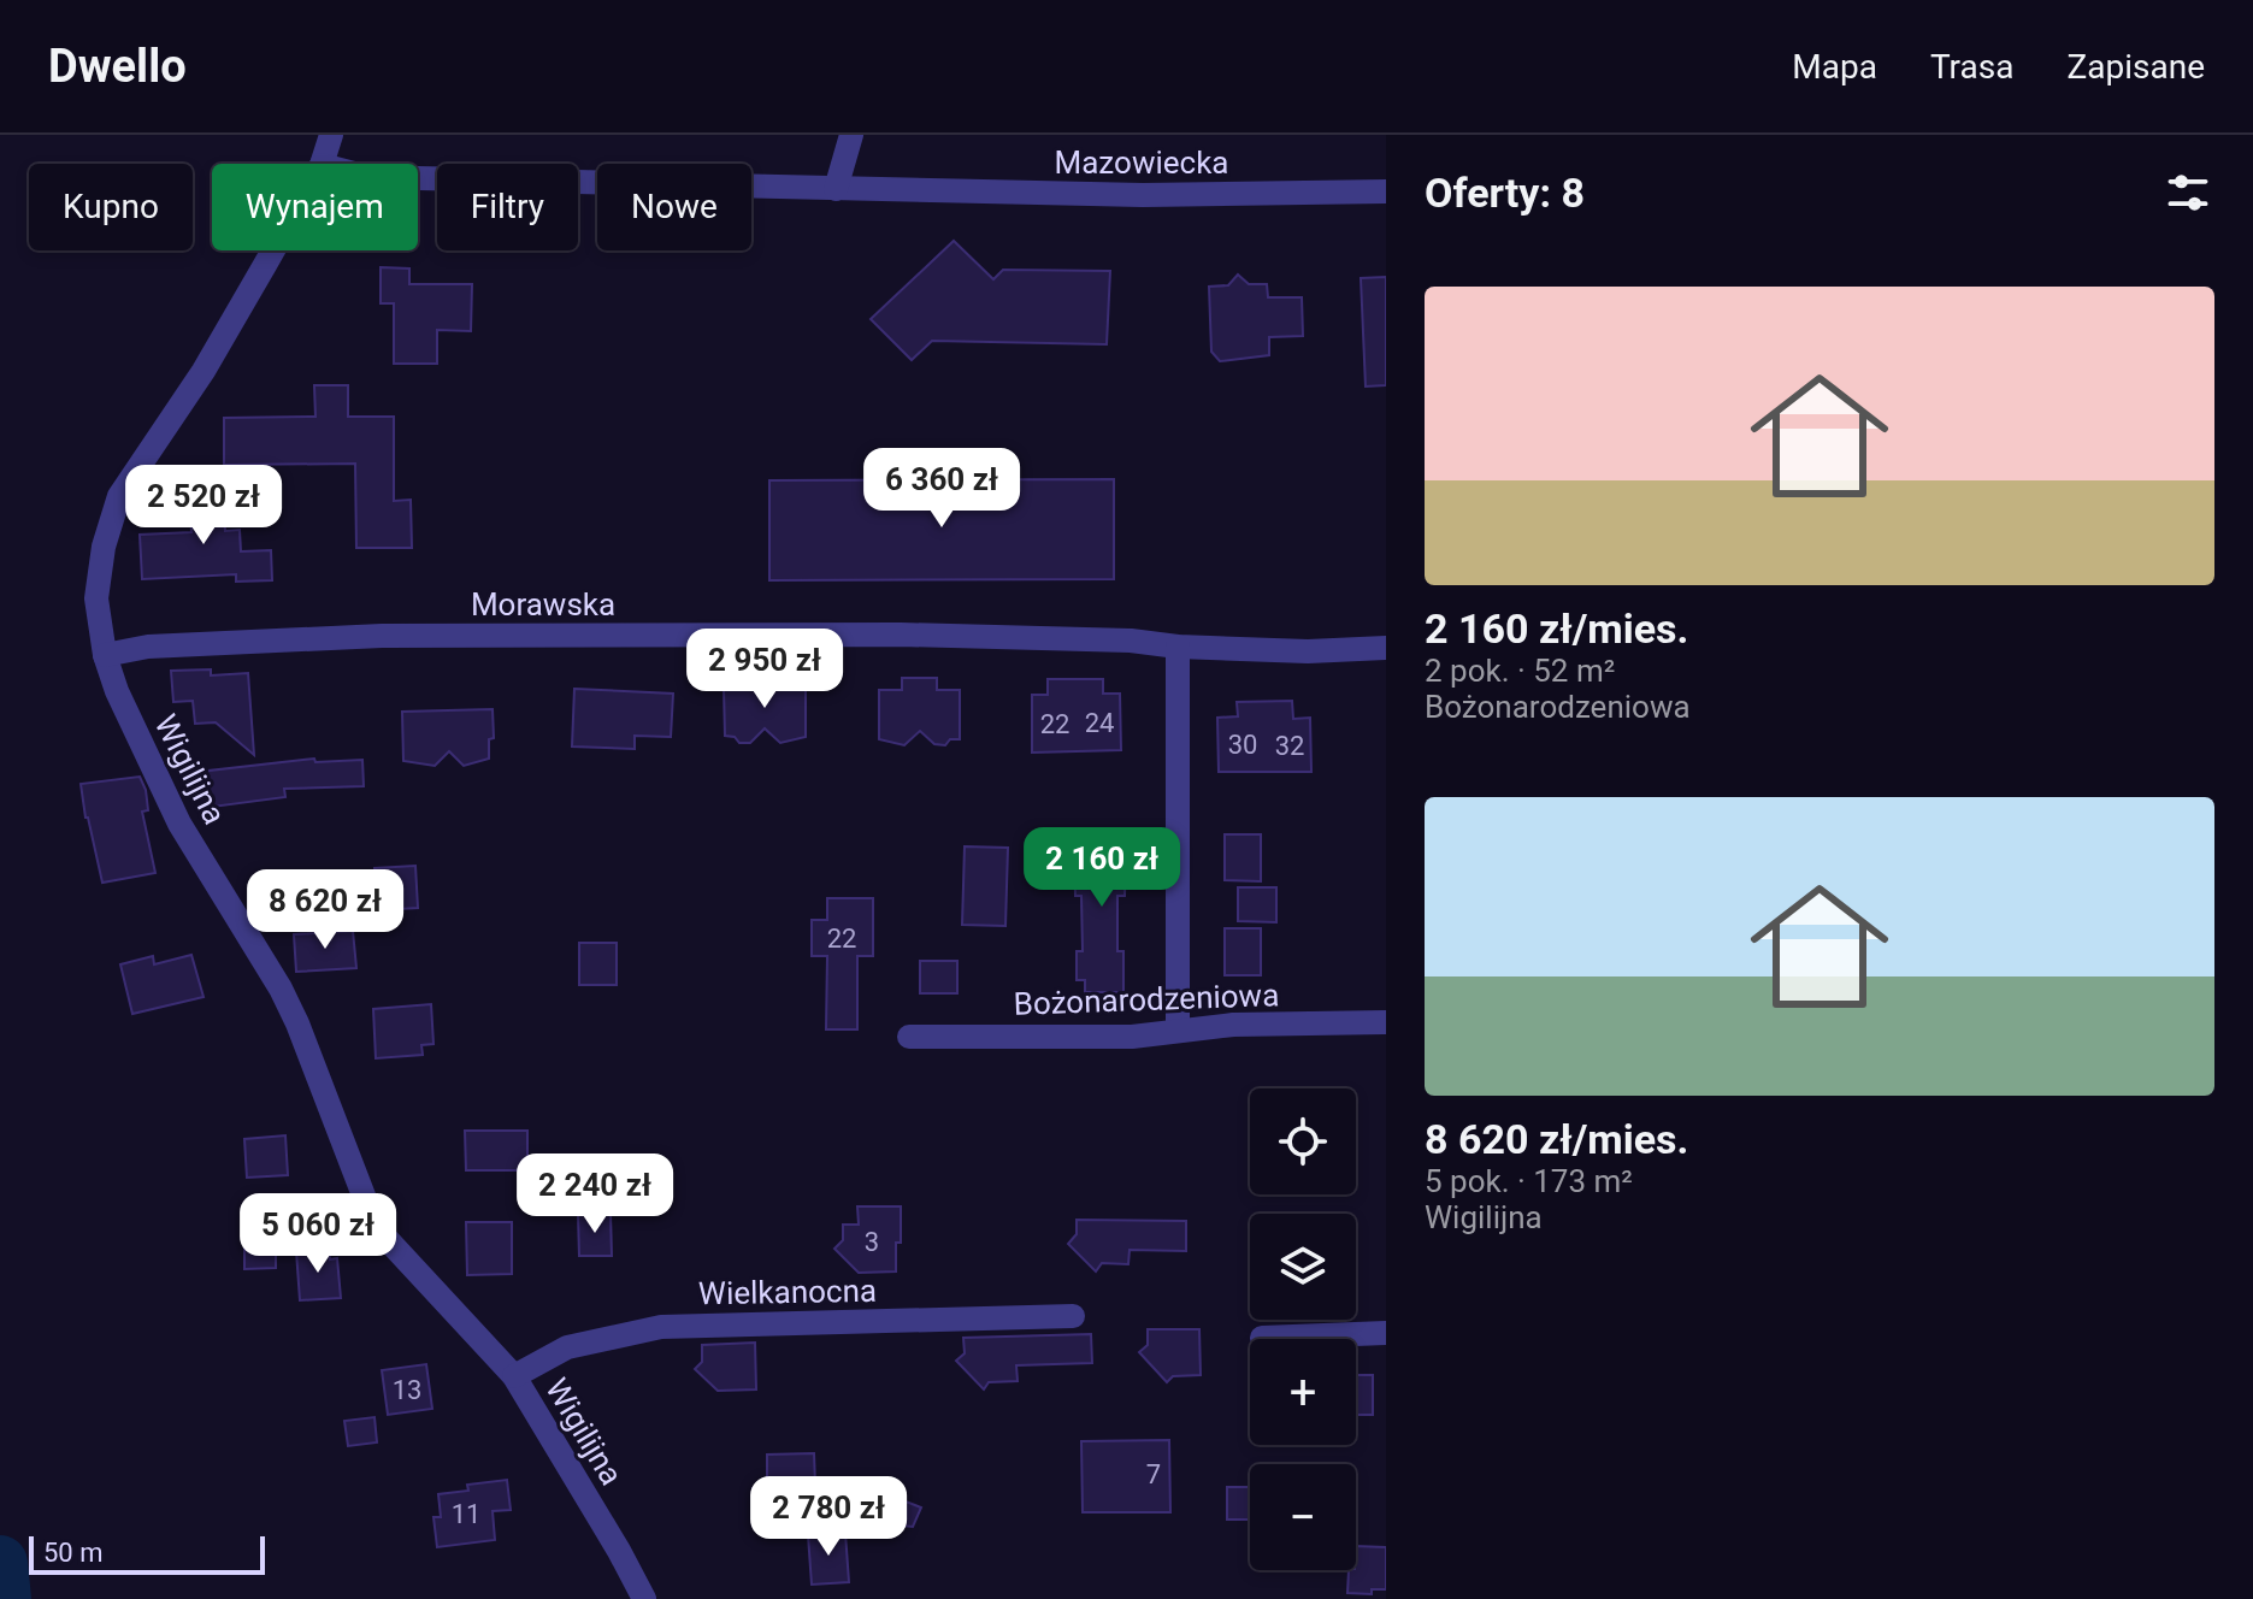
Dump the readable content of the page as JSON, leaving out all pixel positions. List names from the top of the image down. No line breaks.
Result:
{"streets":{"street":["Mazowiecka","Morawska","Wigilijna","Bożonarodzeniowa","Wielkanocna"]},"crossings":[["Morawska","Wigilijna"],["Wigilijna","Wielkanocna"]],"house_numbers":["24","22","30","32","22","3","13","7","11"],"scale_bar":"50 m","page":{"header":"Dwello","nav":["Mapa","Trasa","Zapisane"],"heading":"Oferty: 8","chip":["Kupno","Wynajem","Filtry","Nowe"],"list":[{"name":"2 160 zł/mies.","note":"2 pok. · 52 m² · Bożonarodzeniowa"},{"name":"8 620 zł/mies.","note":"5 pok. · 173 m² · Wigilijna"}],"price":["6 360 zł","2 520 zł","2 950 zł","2 160 zł","8 620 zł","2 240 zł","5 060 zł","2 780 zł"],"map_buttons":["+","−"],"scale":"50 m"}}
